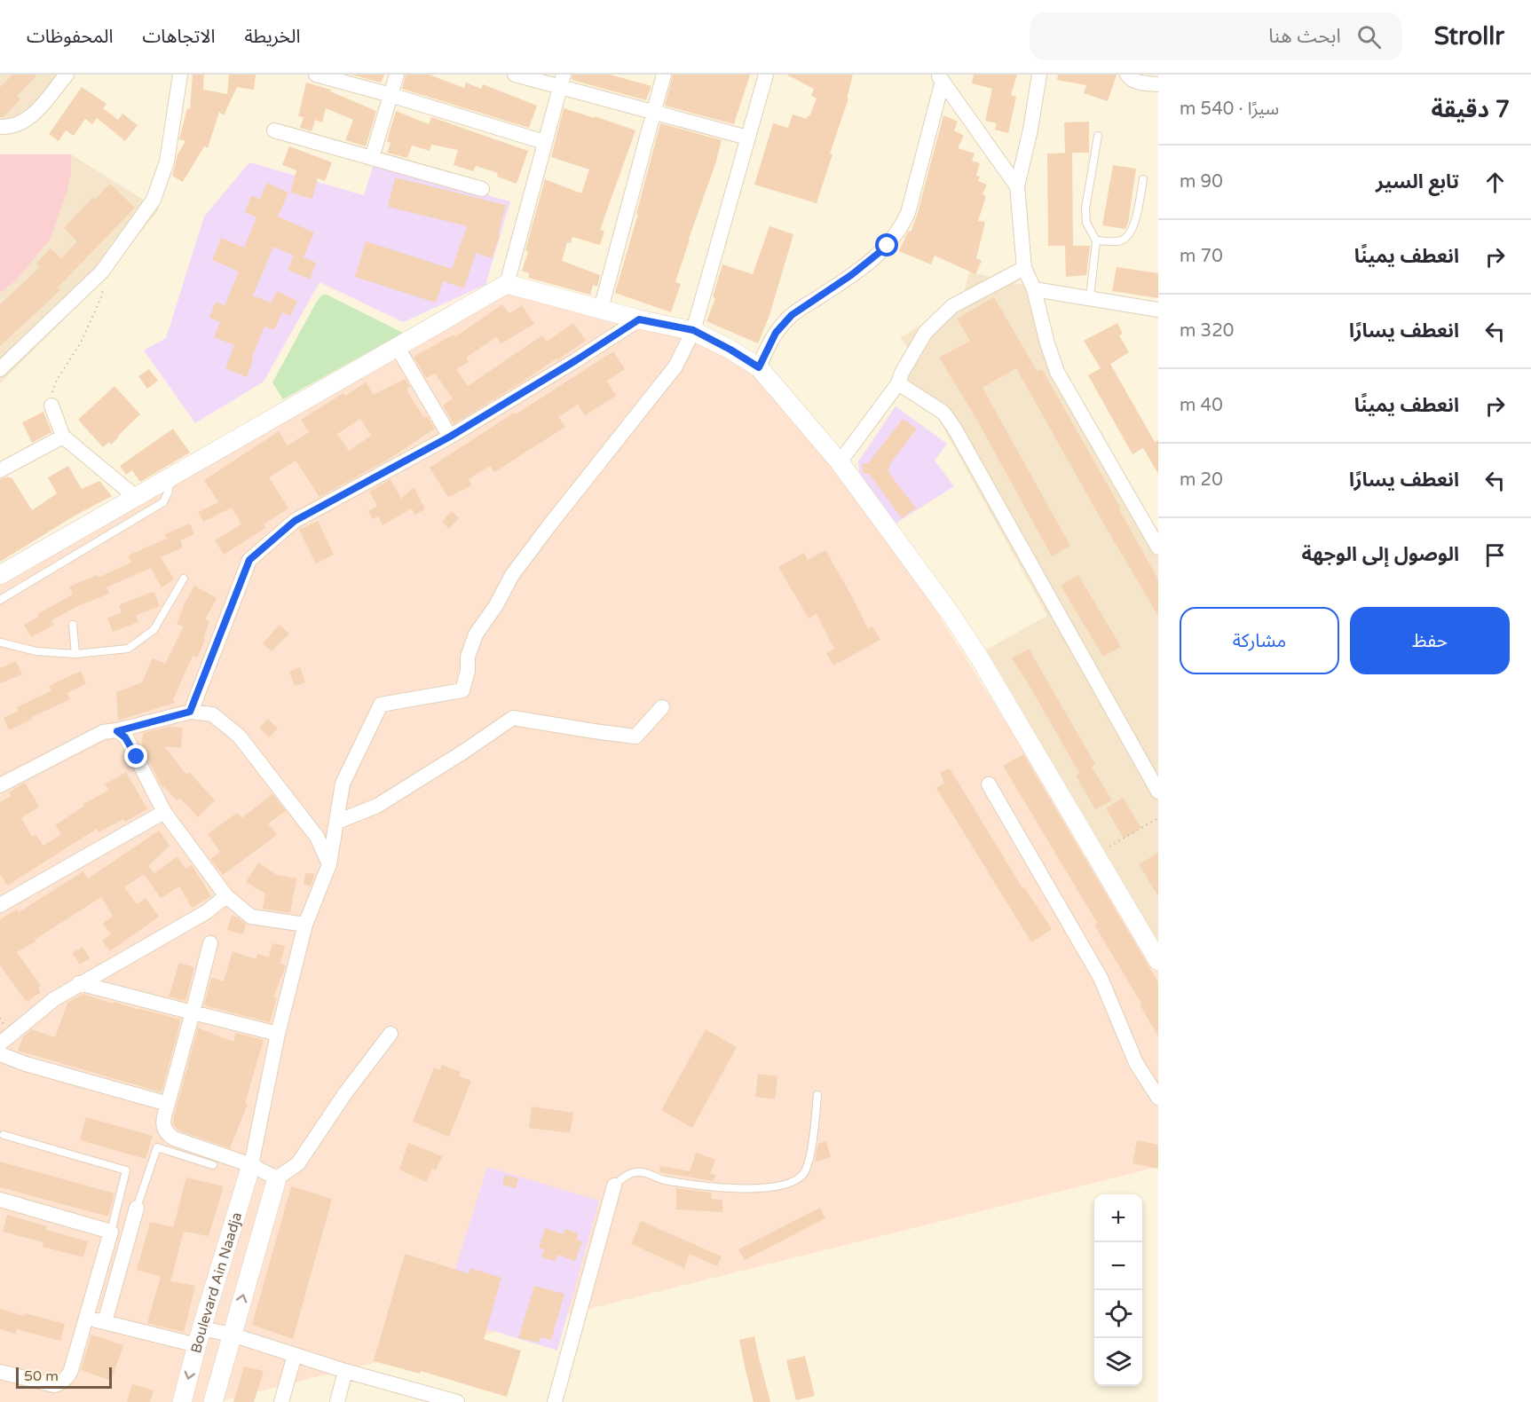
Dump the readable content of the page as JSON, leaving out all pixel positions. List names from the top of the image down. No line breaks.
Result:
{"streets":{"street":["Boulevard Ain Naadja"]},"scale_bar":"50 m","page":{"header":"Strollr","search":"ابحث هنا","nav":["الخريطة","الاتجاهات","المحفوظات"],"heading":["7 دقيقة","سيرًا · 540 m"],"list":[["تابع السير","90 m"],["انعطف يمينًا","70 m"],["انعطف يسارًا","320 m"],["انعطف يمينًا","40 m"],["انعطف يسارًا","20 m"],"الوصول إلى الوجهة"],"buttons":["حفظ","مشاركة"],"map_buttons":["+","−"],"scale":"50 m"}}
